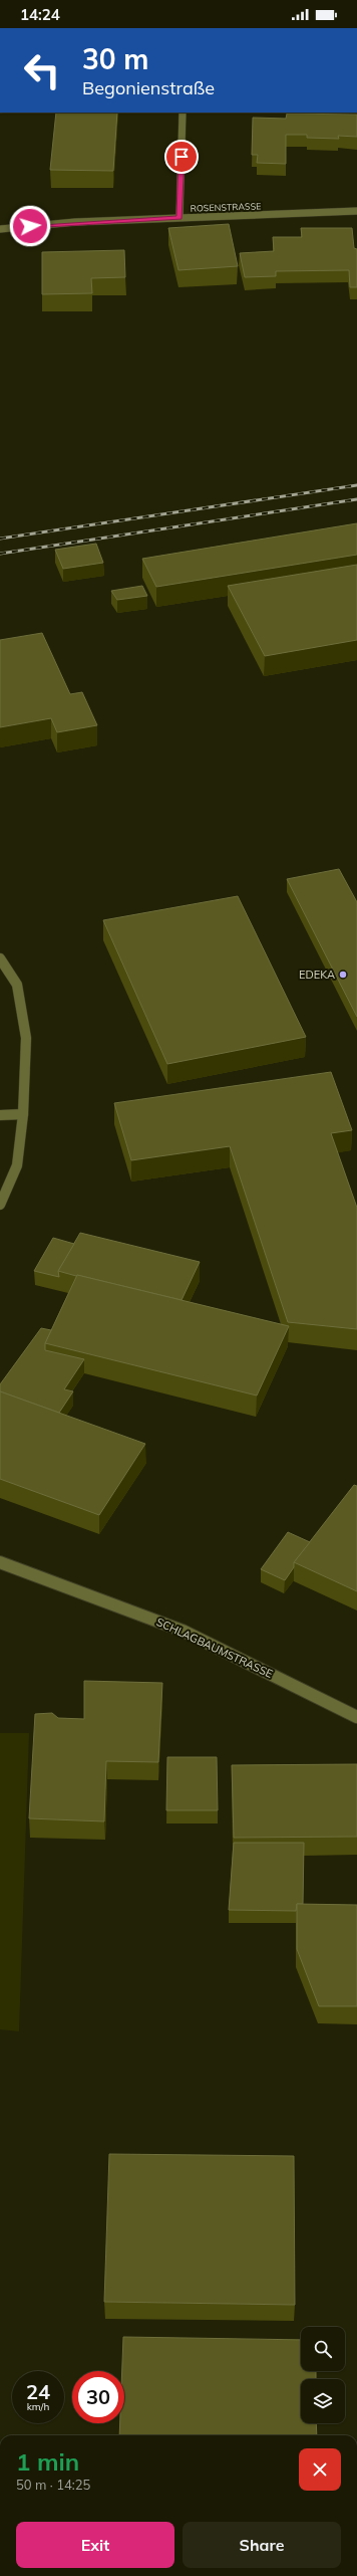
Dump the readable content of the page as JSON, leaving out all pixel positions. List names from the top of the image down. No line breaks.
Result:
{"streets":{"street":["ROSENSTRASSE","SCHLAGBAUMSTRASSE"]},"places":["EDEKA"],"page":{"status":"14:24","turn":["30 m","Begonienstraße"],"speed":"24 km/h","limit":"30","heading":["1 min","50 m · 14:25"],"buttons":["Exit","Share"]}}
